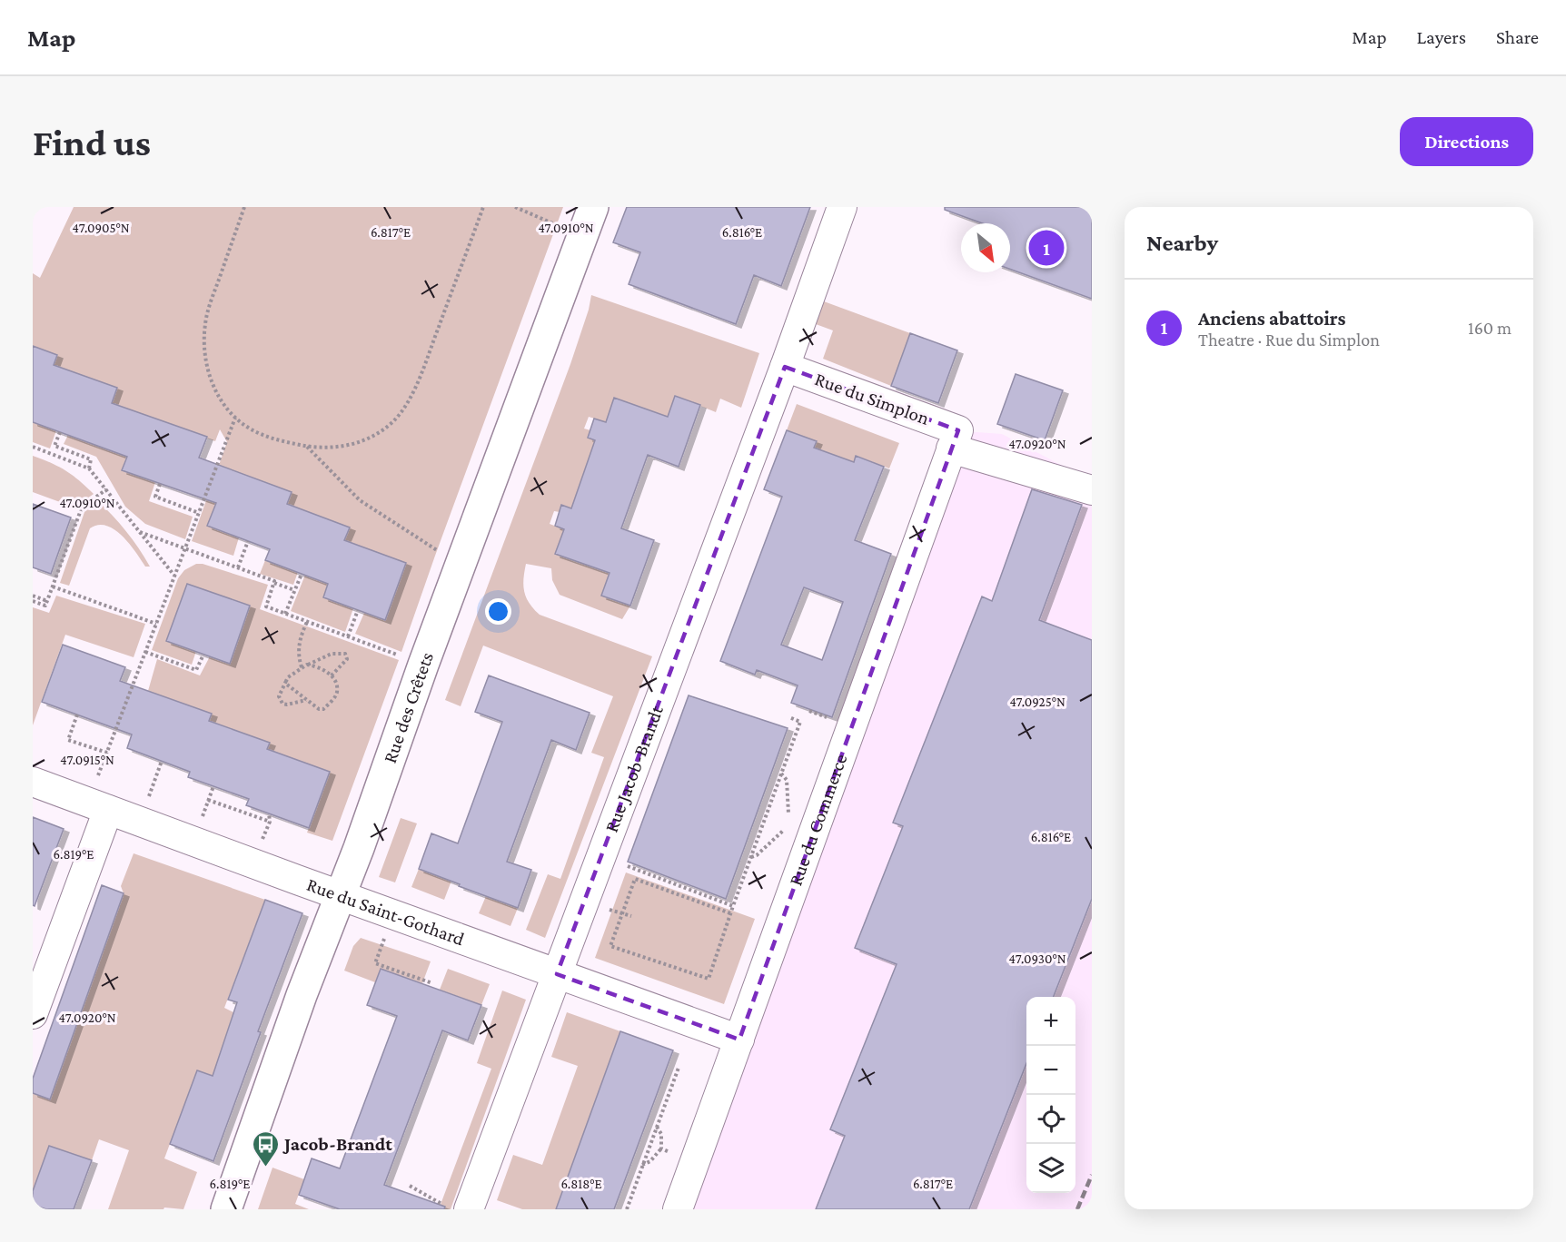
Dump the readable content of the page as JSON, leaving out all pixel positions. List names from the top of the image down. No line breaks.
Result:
{"streets":{"main road":["Rue des Crêtets"],"street":["Rue du Simplon","Rue Jacob-Brandt","Rue du Commerce","Rue du Saint-Gothard"]},"crossings":[["Rue du Simplon","Rue Jacob-Brandt"],["Rue du Simplon","Rue du Commerce"],["Rue des Crêtets","Rue du Saint-Gothard"],["Rue Jacob-Brandt","Rue du Saint-Gothard"],["Rue du Commerce","Rue du Saint-Gothard"]],"places":{"bus stop":["Jacob-Brandt"]},"north":"bottom right","page":{"header":"Map","nav":["Map","Layers","Share"],"buttons":"Directions","title":"Find us","heading":"Nearby","pins":"1","list":[{"mark":"1","name":"Anciens abattoirs","note":"Theatre · Rue du Simplon","value":"160 m"}],"map_buttons":["+","−"]},"coordinates":["47.0905°N","47.0910°N","6.817°E","6.816°E","47.0920°N","47.0925°N","47.0915°N","6.819°E","47.0930°N","6.818°E"]}
